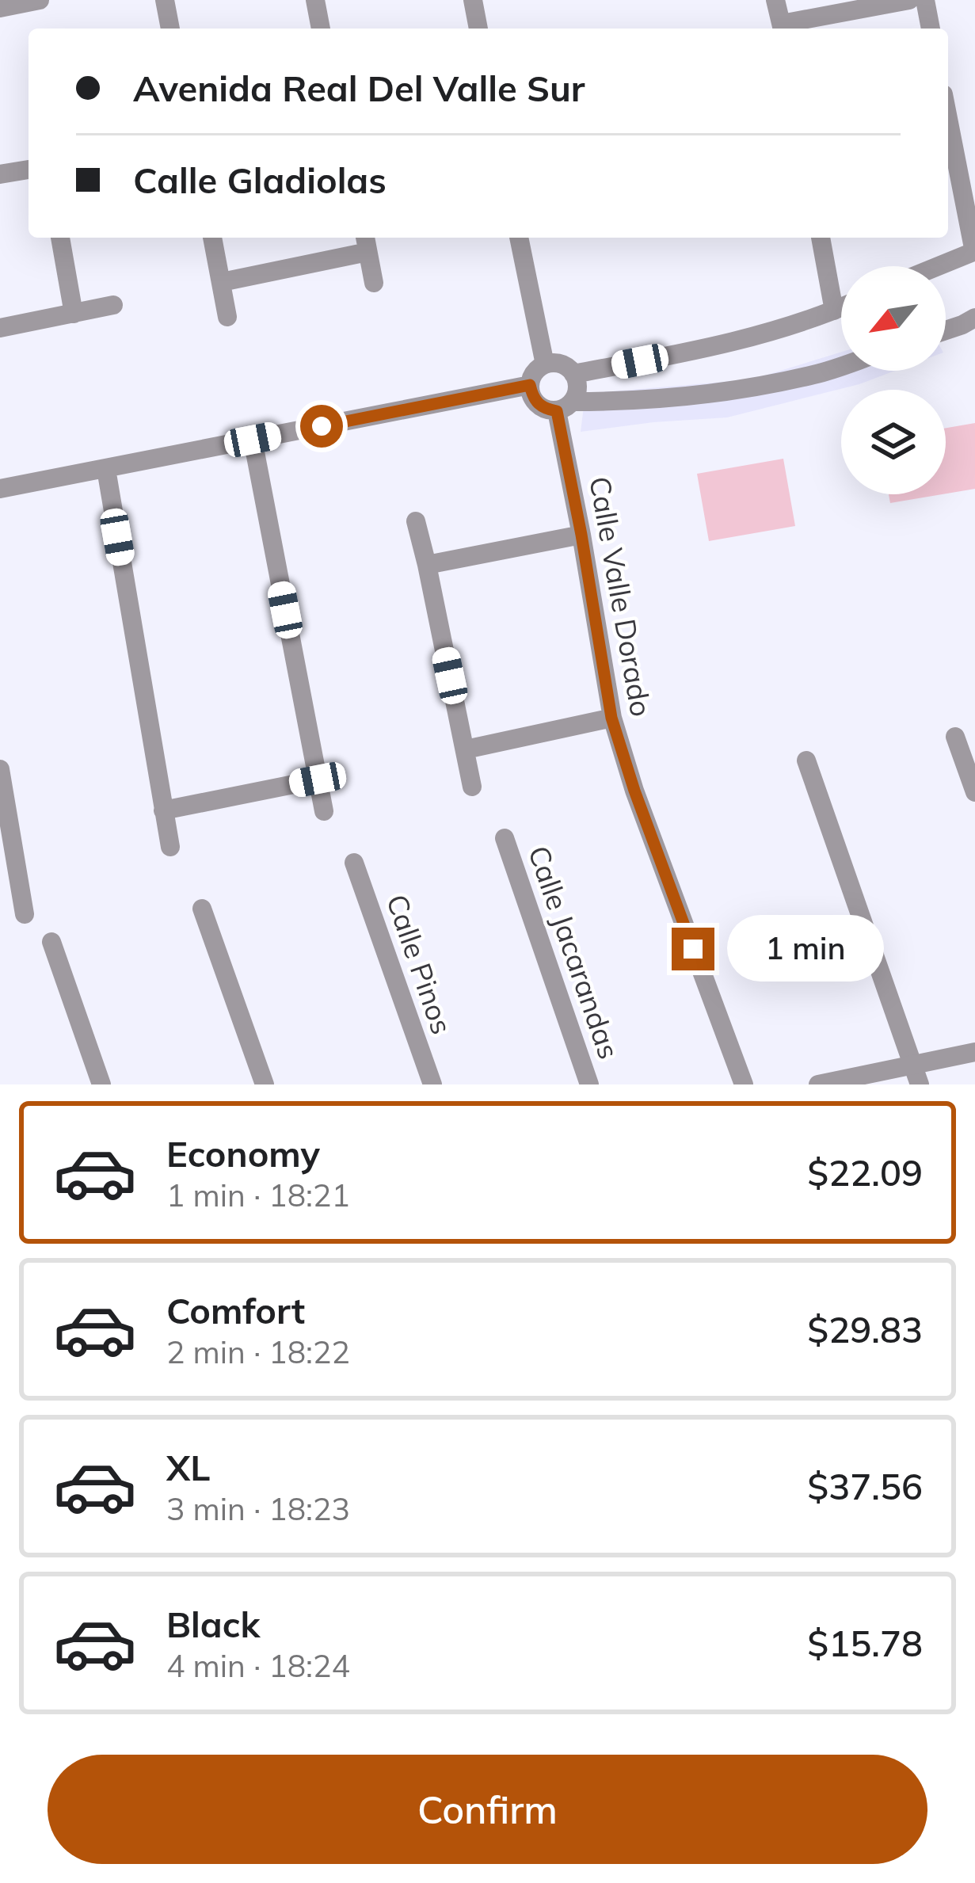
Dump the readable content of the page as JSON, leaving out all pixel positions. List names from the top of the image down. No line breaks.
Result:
{"streets":{"street":["Calle Valle Dorado","Calle Jacarandas","Calle Pinos"]},"north":"bottom left","page":{"banner":["Avenida Real Del Valle Sur","Calle Gladiolas"],"bubble":"1 min","list":[{"name":"Economy","note":"1 min · 18:21","value":"$22.09"},{"name":"Comfort","note":"2 min · 18:22","value":"$29.83"},{"name":"XL","note":"3 min · 18:23","value":"$37.56"},{"name":"Black","note":"4 min · 18:24","value":"$15.78"}],"buttons":"Confirm"}}
